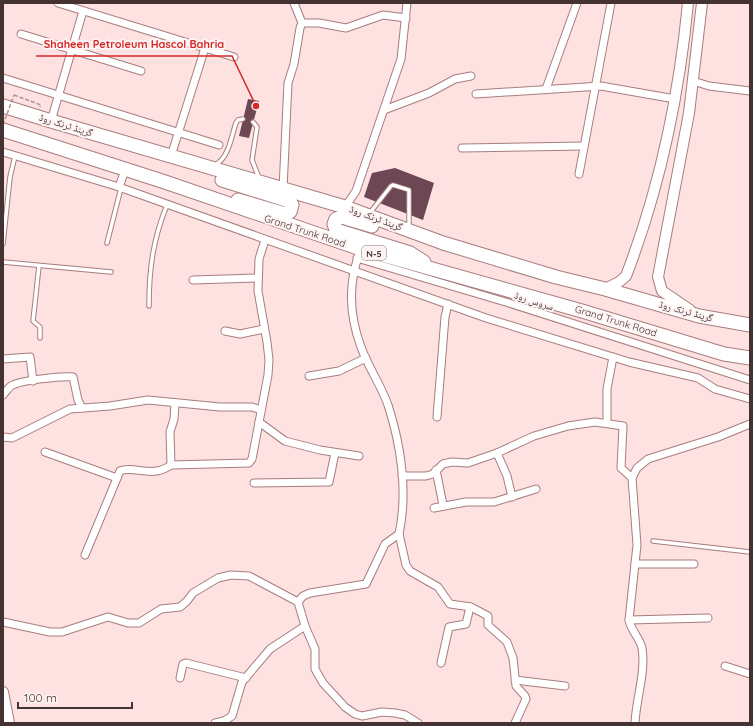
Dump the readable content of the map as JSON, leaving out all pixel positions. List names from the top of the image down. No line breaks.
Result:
{"streets":{"highway":["گرینڈ ٹرنک روڈ","Grand Trunk Road","N-5"],"street":["سروس روڈ"]},"crossings":[["Grand Trunk Road","سروس روڈ"]],"places":["Shaheen Petroleum Hascol Bahria"],"scale_bar":"100 m"}
